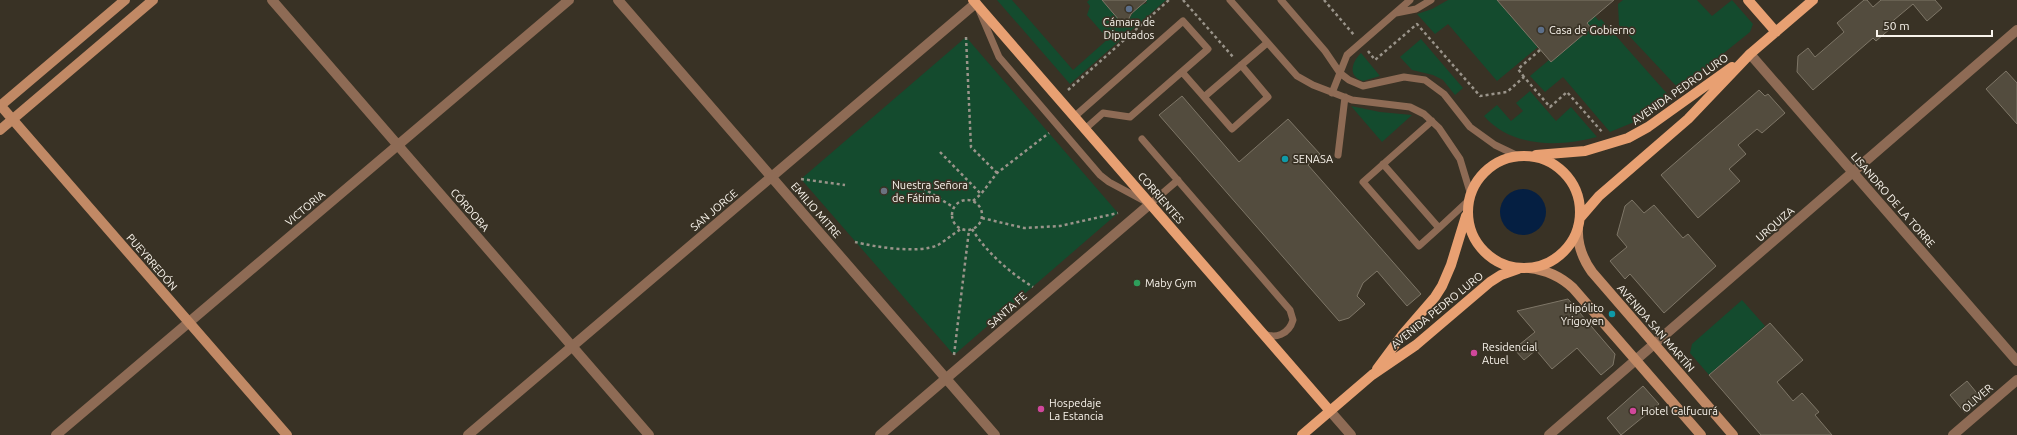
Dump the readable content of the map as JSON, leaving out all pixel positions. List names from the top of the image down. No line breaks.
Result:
{"streets":{"main road":["AVENIDA PEDRO LURO","CORRIENTES","PUEYRREDÓN","AVENIDA SAN MARTÍN"],"street":["LISANDRO DE LA TORRE","VICTORIA","CÓRDOBA","SAN JORGE","EMILIO MITRE","URQUIZA","SANTA FE","OLIVER"]},"crossings":[["AVENIDA PEDRO LURO","CORRIENTES"],["AVENIDA PEDRO LURO","LISANDRO DE LA TORRE"],["AVENIDA PEDRO LURO","AVENIDA SAN MARTÍN"],["CORRIENTES","SAN JORGE"],["CORRIENTES","SANTA FE"],["LISANDRO DE LA TORRE","URQUIZA"],["VICTORIA","CÓRDOBA"],["VICTORIA","PUEYRREDÓN"],["CÓRDOBA","SAN JORGE"],["SAN JORGE","EMILIO MITRE"],["EMILIO MITRE","SANTA FE"],["URQUIZA","AVENIDA SAN MARTÍN"]],"places":["Cámara de Diputados","Casa de Gobierno","SENASA","Nuestra Señora de Fátima","Maby Gym","Hipólito Yrigoyen","Residencial Atuel","Hospedaje La Estancia","Hotel Calfucurá"],"scale_bar":"50 m"}
